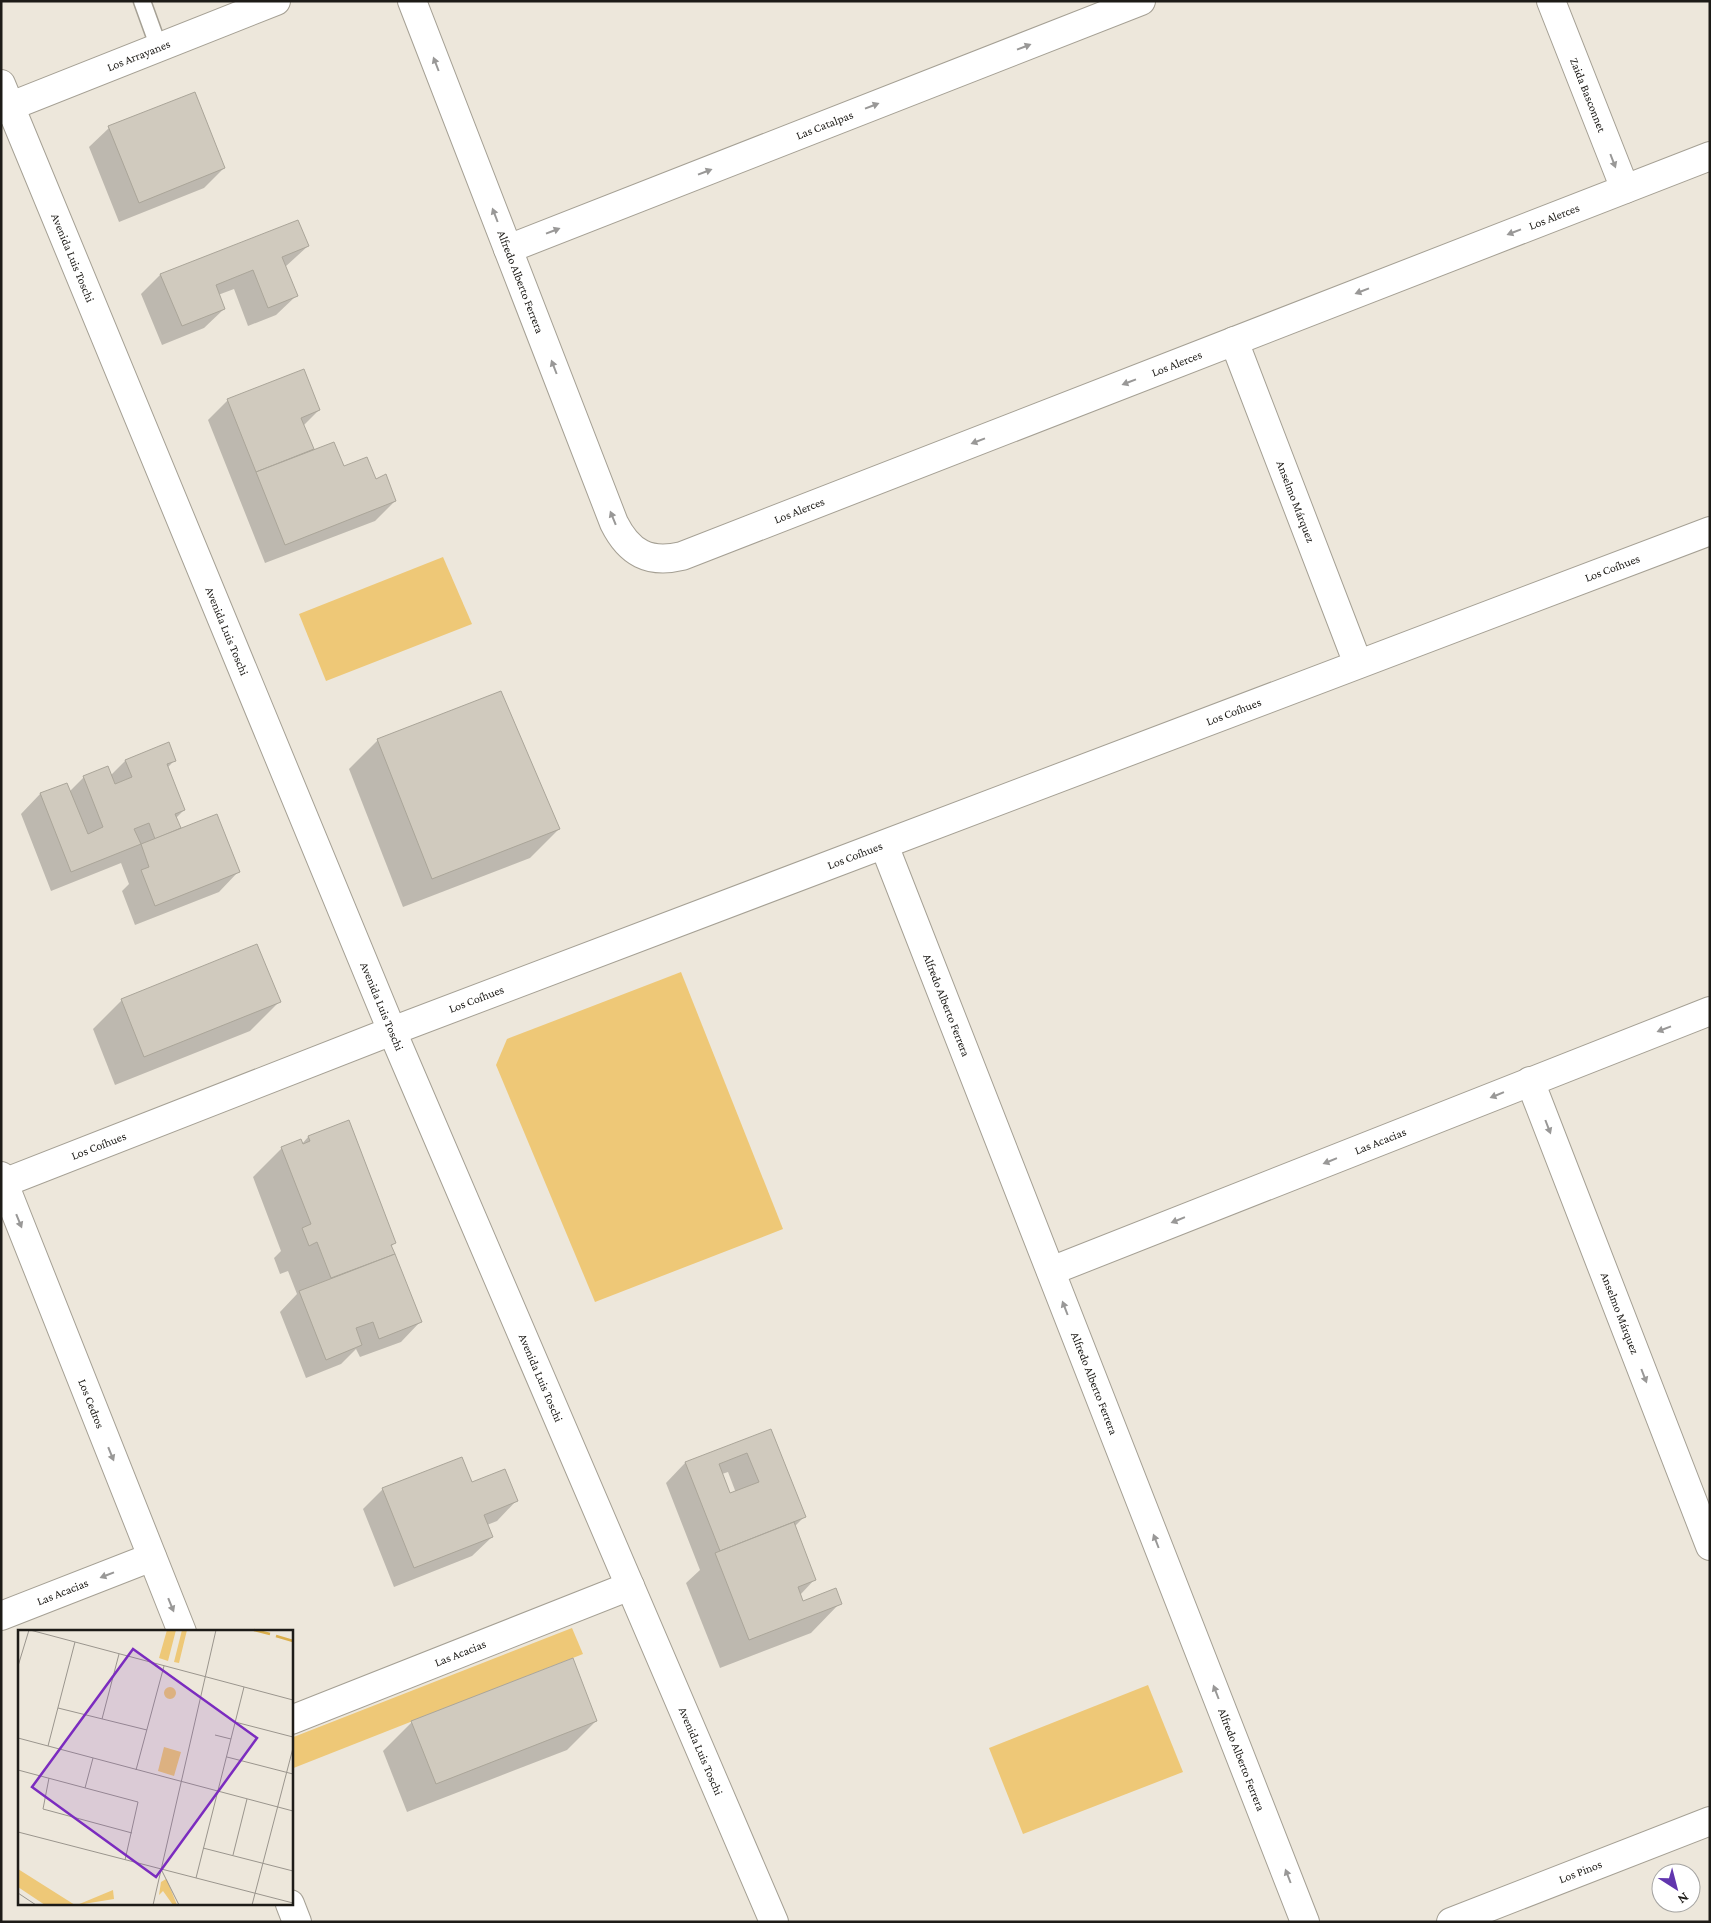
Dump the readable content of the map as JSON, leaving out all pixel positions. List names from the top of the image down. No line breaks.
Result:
{"streets":{"street":["Los Arrayanes","Zaida Basconnet","Las Catalpas","Los Alerces","Avenida Luis Toschi","Alfredo Alberto Ferrera","Anselmo Márquez","Los Coíhues","Las Acacias","Los Cedros","Los Pinos"]},"crossings":[["Los Arrayanes","Avenida Luis Toschi"],["Zaida Basconnet","Los Alerces"],["Las Catalpas","Alfredo Alberto Ferrera"],["Los Alerces","Alfredo Alberto Ferrera"],["Los Alerces","Anselmo Márquez"],["Avenida Luis Toschi","Los Coíhues"],["Avenida Luis Toschi","Las Acacias"],["Alfredo Alberto Ferrera","Los Coíhues"],["Alfredo Alberto Ferrera","Las Acacias"],["Anselmo Márquez","Los Coíhues"],["Anselmo Márquez","Las Acacias"],["Los Coíhues","Los Cedros"],["Las Acacias","Los Cedros"]],"one_way":["Zaida Basconnet","Las Catalpas","Los Alerces","Alfredo Alberto Ferrera","Anselmo Márquez","Las Acacias","Los Cedros"],"north":"bottom right"}
